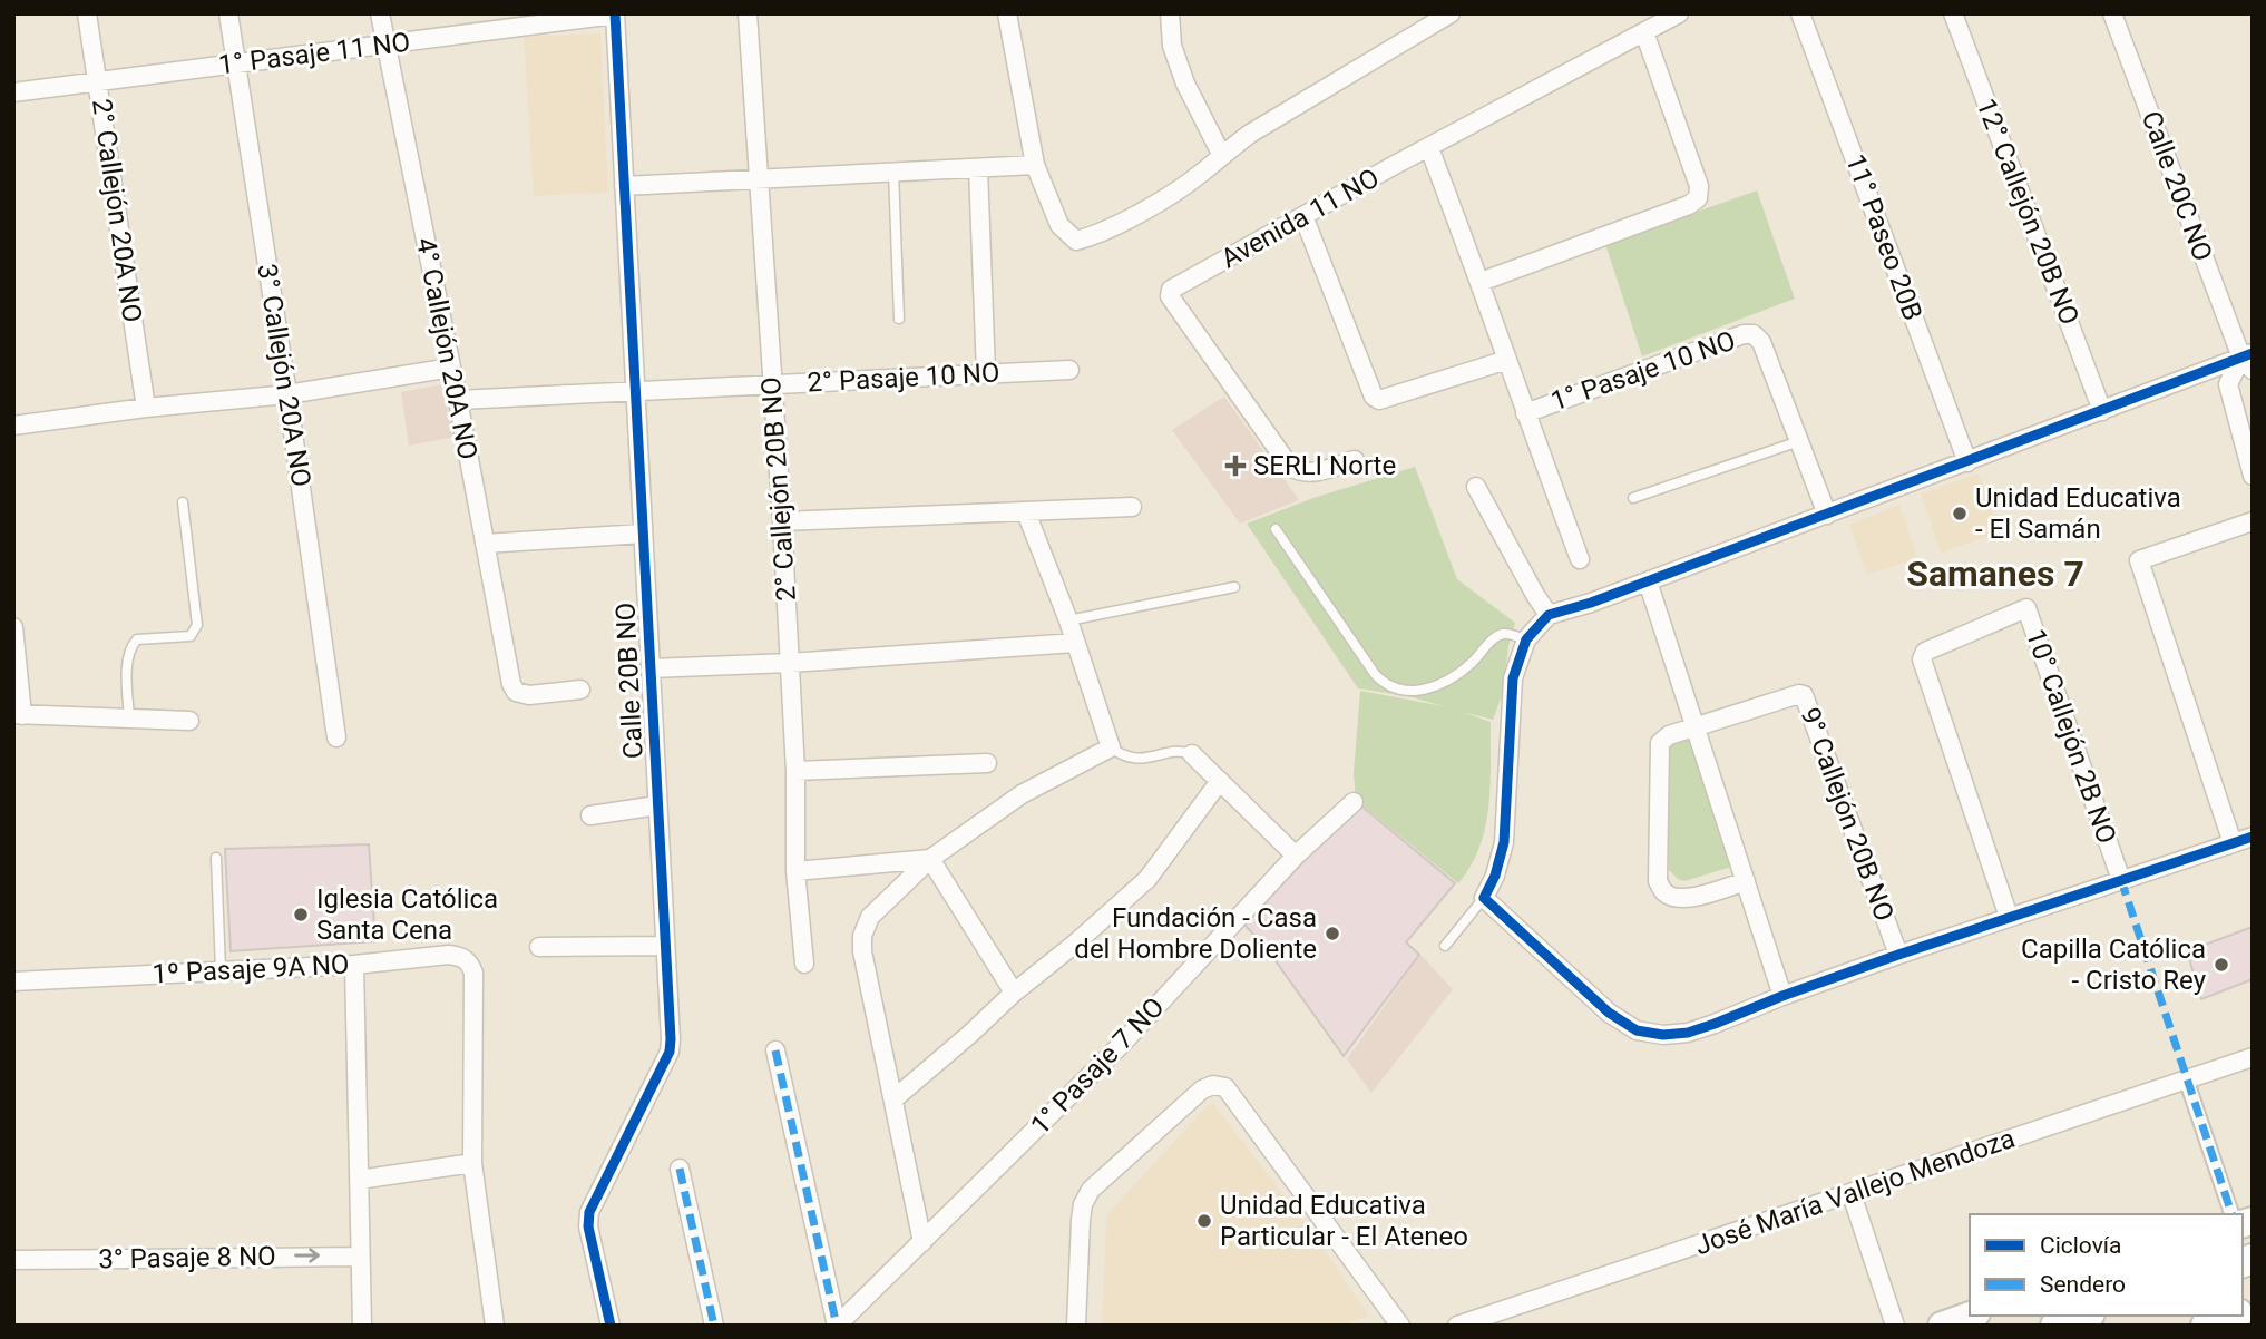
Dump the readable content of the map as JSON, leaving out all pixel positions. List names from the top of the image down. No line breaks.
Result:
{"streets":{"street":["1° Pasaje 11 NO","Calle 20C NO","2° Callejón 20A NO","12° Callejón 20B NO","Avenida 11 NO","11° Paseo 20B","4° Callejón 20A NO","1° Pasaje 10 NO","3° Callejón 20A NO","2° Pasaje 10 NO","2° Callejón 20B NO","Calle 20B NO","10° Callejón 2B NO","9° Callejón 20B NO","1º Pasaje 9A NO","1° Pasaje 7 NO","José María Vallejo Mendoza","3° Pasaje 8 NO"]},"crossings":[["1° Pasaje 11 NO","2° Callejón 20A NO"],["1° Pasaje 11 NO","4° Callejón 20A NO"],["1° Pasaje 11 NO","3° Callejón 20A NO"],["1° Pasaje 11 NO","Calle 20B NO"],["4° Callejón 20A NO","2° Pasaje 10 NO"],["2° Pasaje 10 NO","2° Callejón 20B NO"],["2° Pasaje 10 NO","Calle 20B NO"]],"one_way":["3° Pasaje 8 NO"],"districts":["Samanes 7"],"places":{"health":["SERLI Norte"],"other":["Unidad Educativa - El Samán","Iglesia Católica Santa Cena","Fundación - Casa del Hombre Doliente","Capilla Católica - Cristo Rey","Unidad Educativa Particular - El Ateneo"]},"legend":["Ciclovía","Sendero"]}
